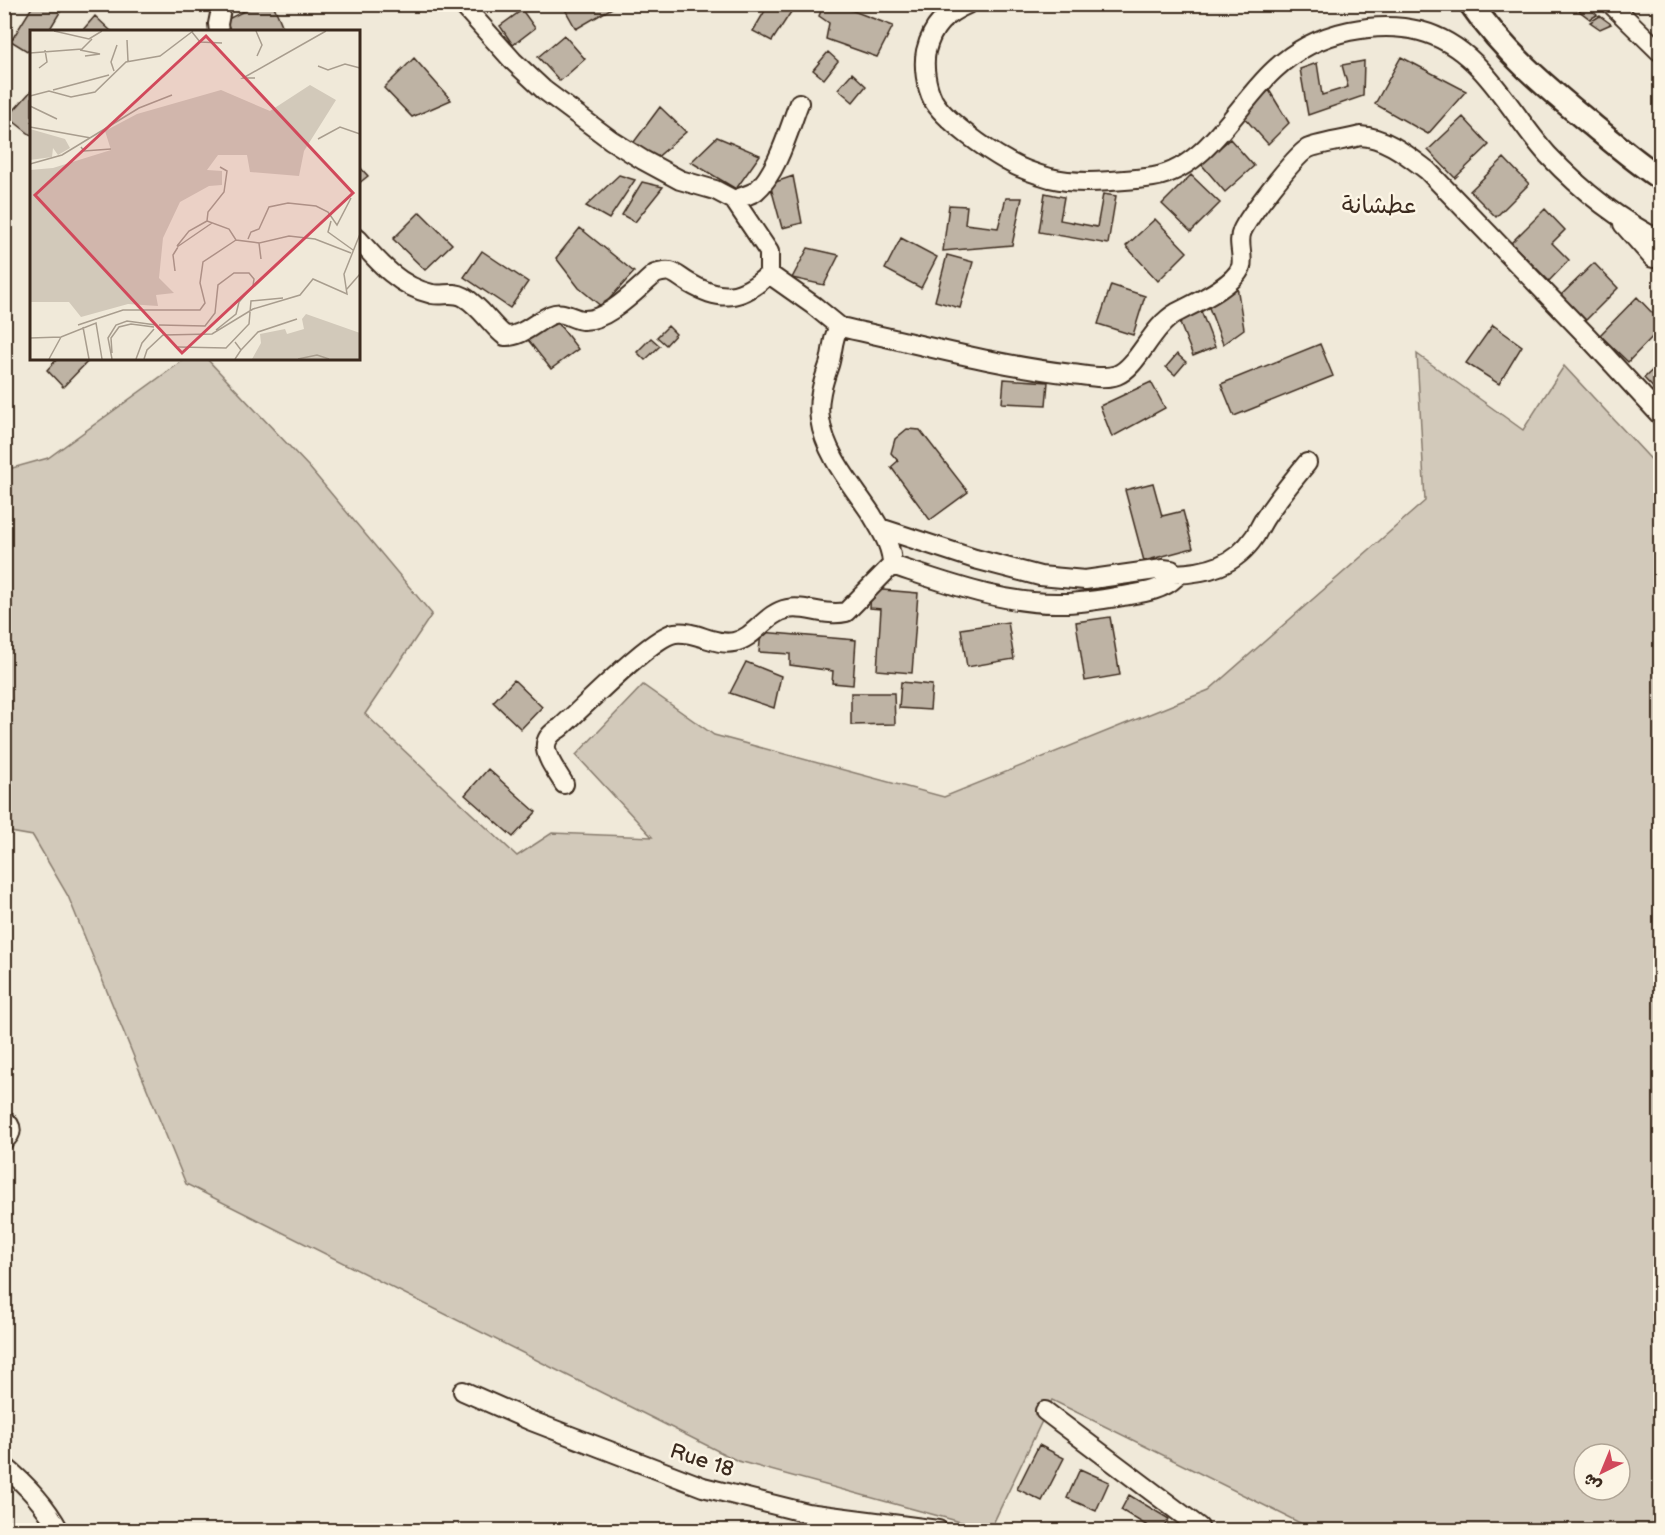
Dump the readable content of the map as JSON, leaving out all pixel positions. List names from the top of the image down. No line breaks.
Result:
{"streets":{"street":["Rue 18"]},"districts":["عطشانة"],"north":"bottom left"}
